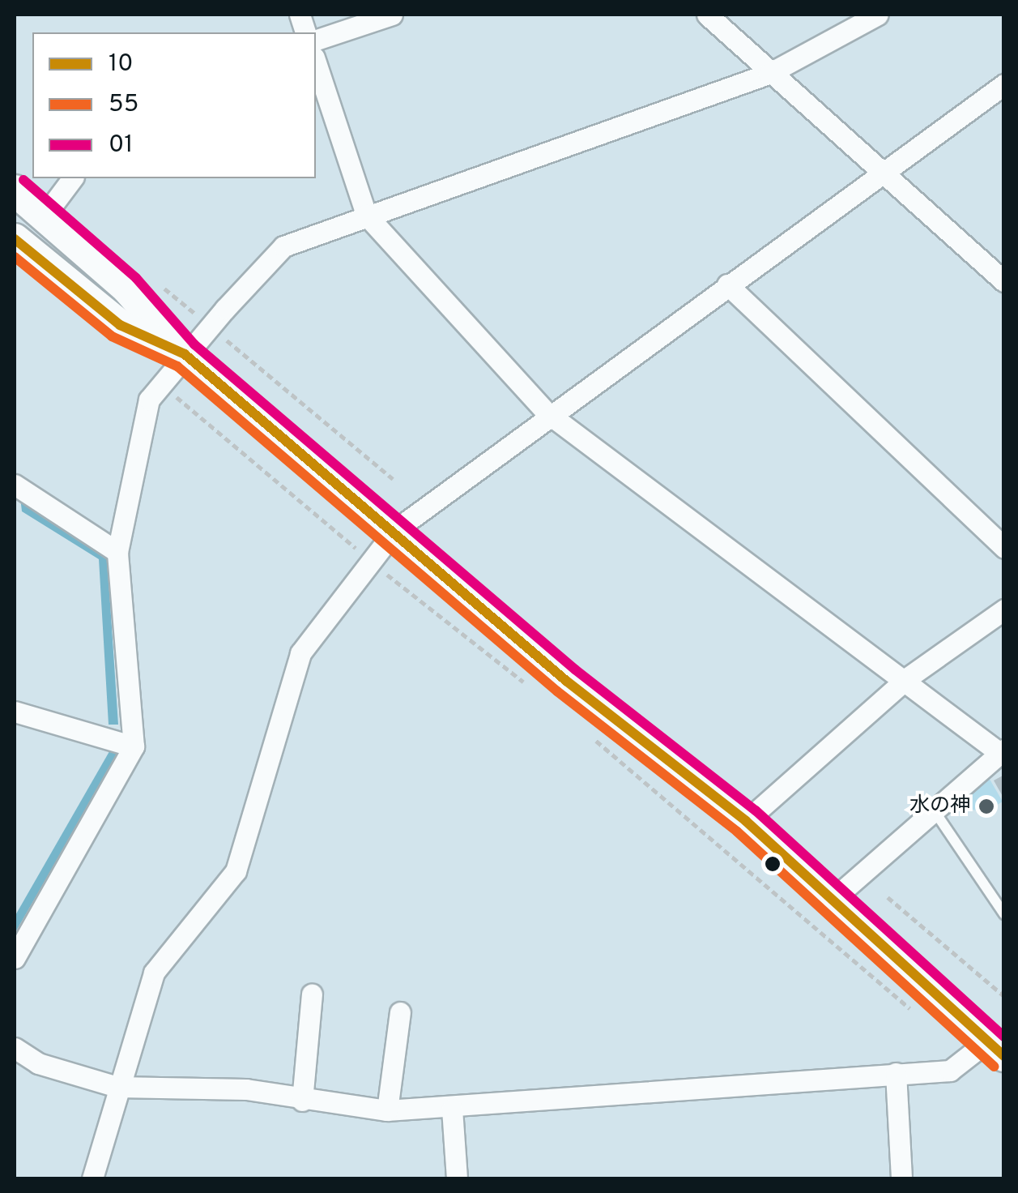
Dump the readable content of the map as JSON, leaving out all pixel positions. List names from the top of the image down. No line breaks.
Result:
{"places":["水の神"],"lines":["transit line 01","transit line 10","transit line 55"],"legend":["10","55","01"]}
